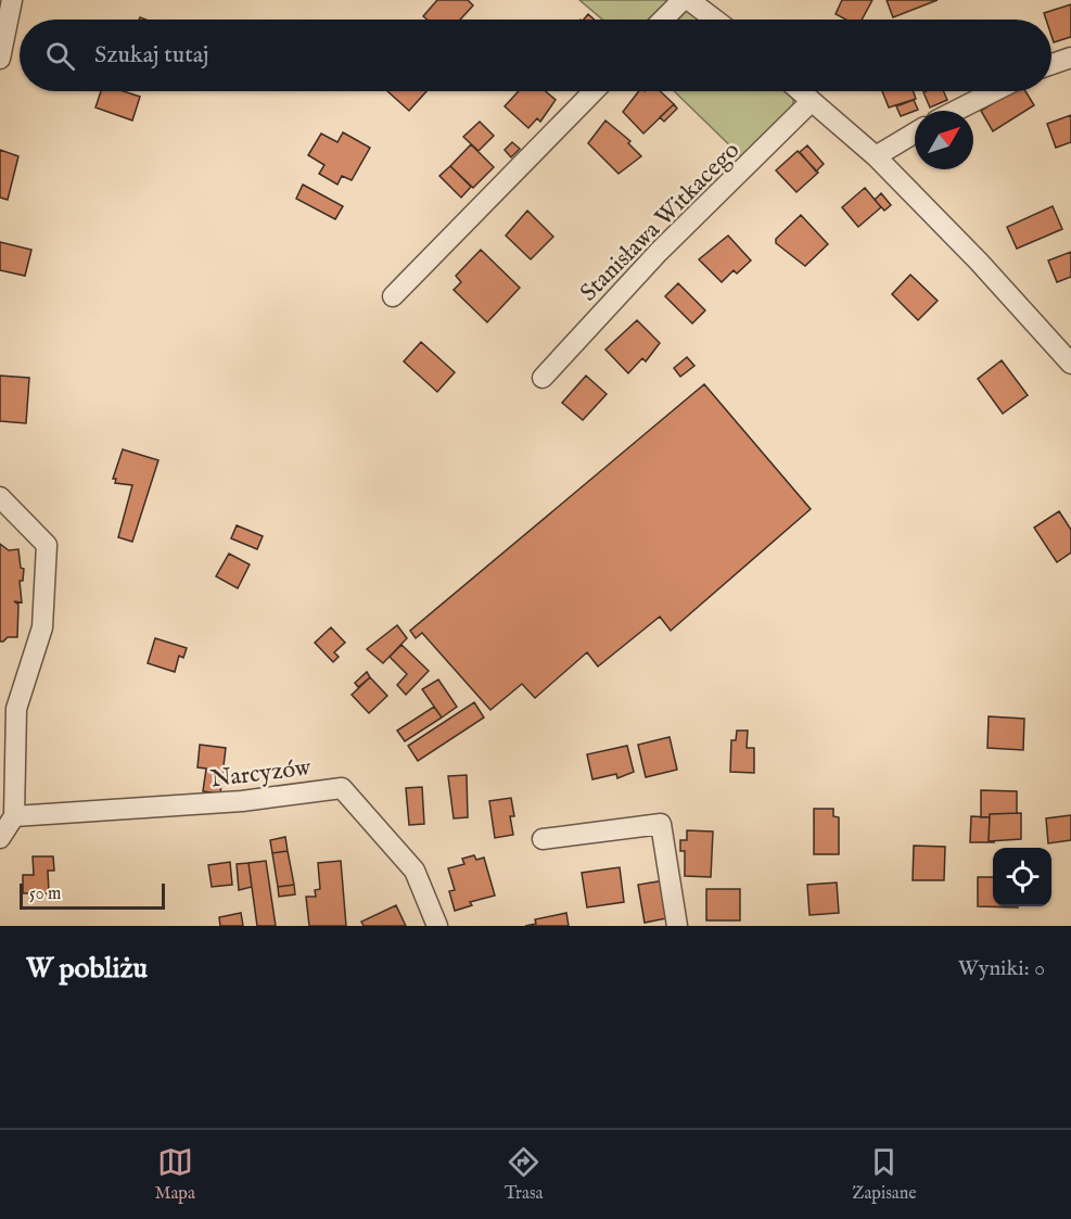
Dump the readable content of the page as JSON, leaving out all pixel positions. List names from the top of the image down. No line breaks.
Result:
{"streets":{"street":["Stanisława Witkacego","Narcyzów"]},"scale_bar":"50 m","north":"top right","page":{"search":"Szukaj tutaj","scale":"50 m","heading":["W pobliżu","Wyniki: 0"],"nav":["Mapa","Trasa","Zapisane"]}}
